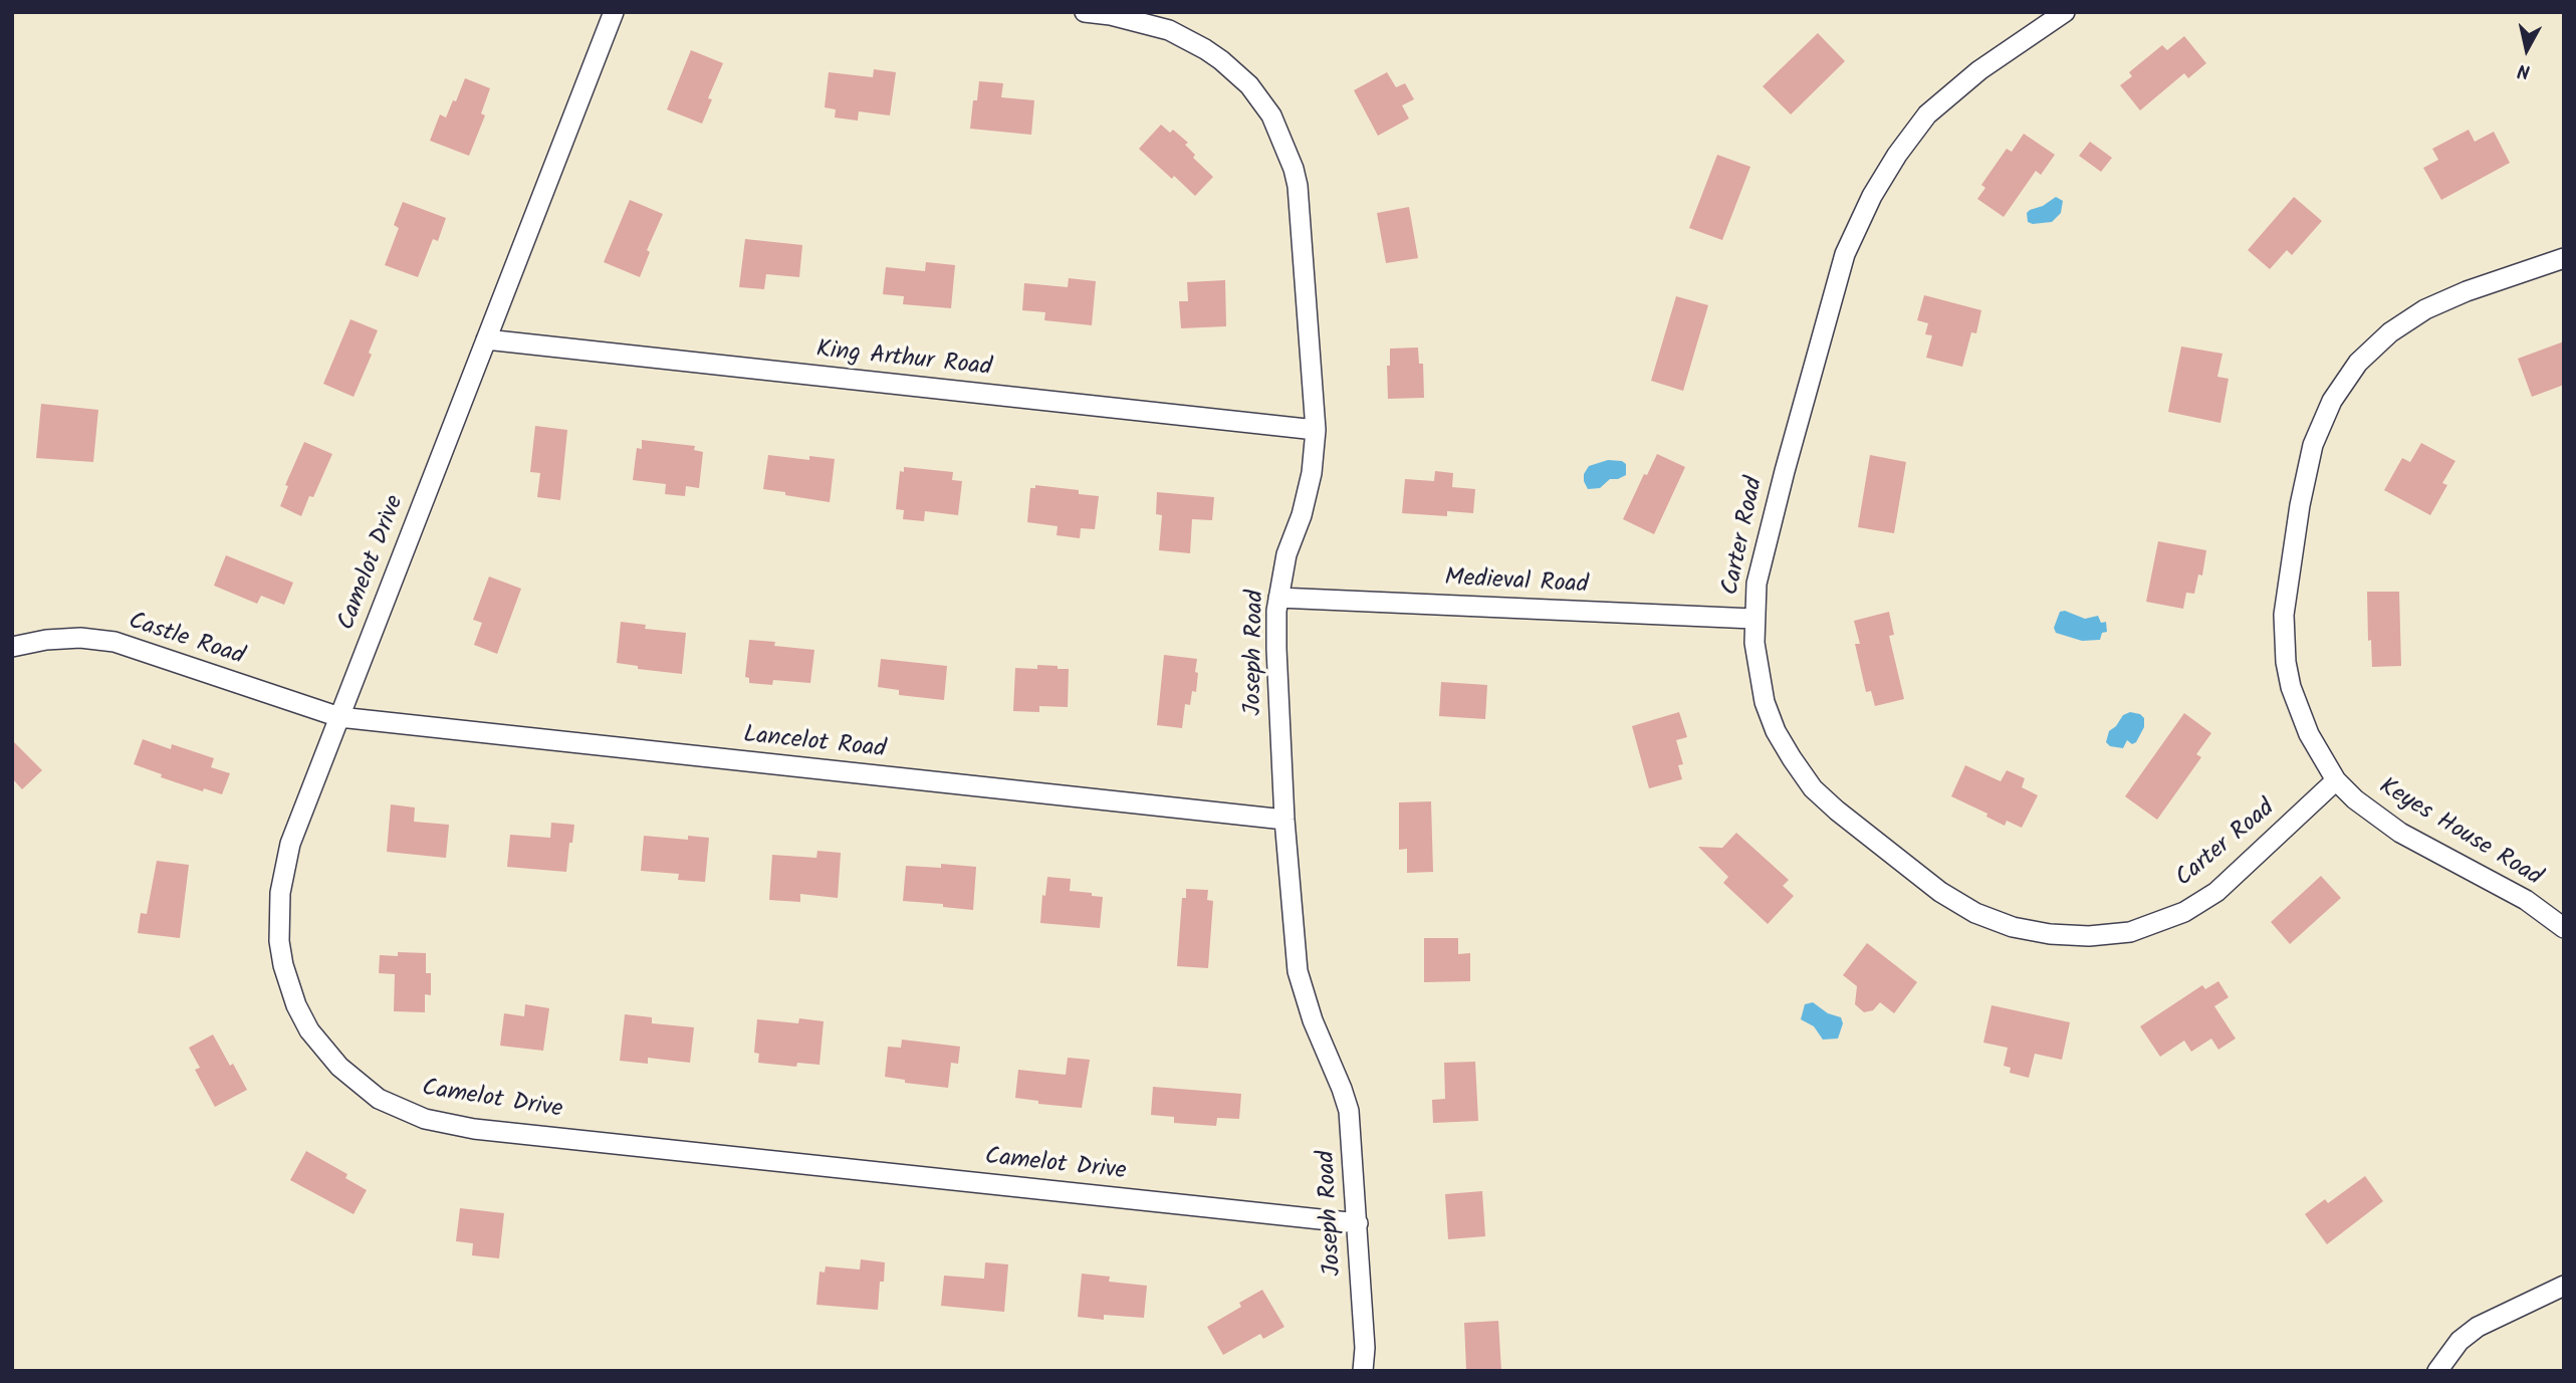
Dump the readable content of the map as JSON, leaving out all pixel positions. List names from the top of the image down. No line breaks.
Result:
{"streets":{"street":["King Arthur Road","Carter Road","Camelot Drive","Medieval Road","Castle Road","Joseph Road","Lancelot Road","Keyes House Road"]},"crossings":[["King Arthur Road","Camelot Drive"],["King Arthur Road","Joseph Road"],["Carter Road","Medieval Road"],["Carter Road","Keyes House Road"],["Camelot Drive","Castle Road"],["Camelot Drive","Joseph Road"],["Camelot Drive","Lancelot Road"],["Medieval Road","Joseph Road"],["Castle Road","Lancelot Road"],["Joseph Road","Lancelot Road"]],"north":"bottom"}
